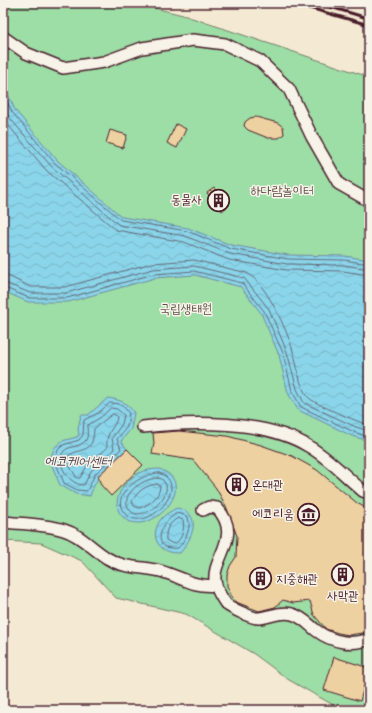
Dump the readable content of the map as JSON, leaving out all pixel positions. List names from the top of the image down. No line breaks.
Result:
{"water":["에코케어센터"],"parks":["하다람놀이터","국립생태원"],"places":{"building":["동물사","온대관","사막관","지중해관"],"museum":["에코리움"]}}
